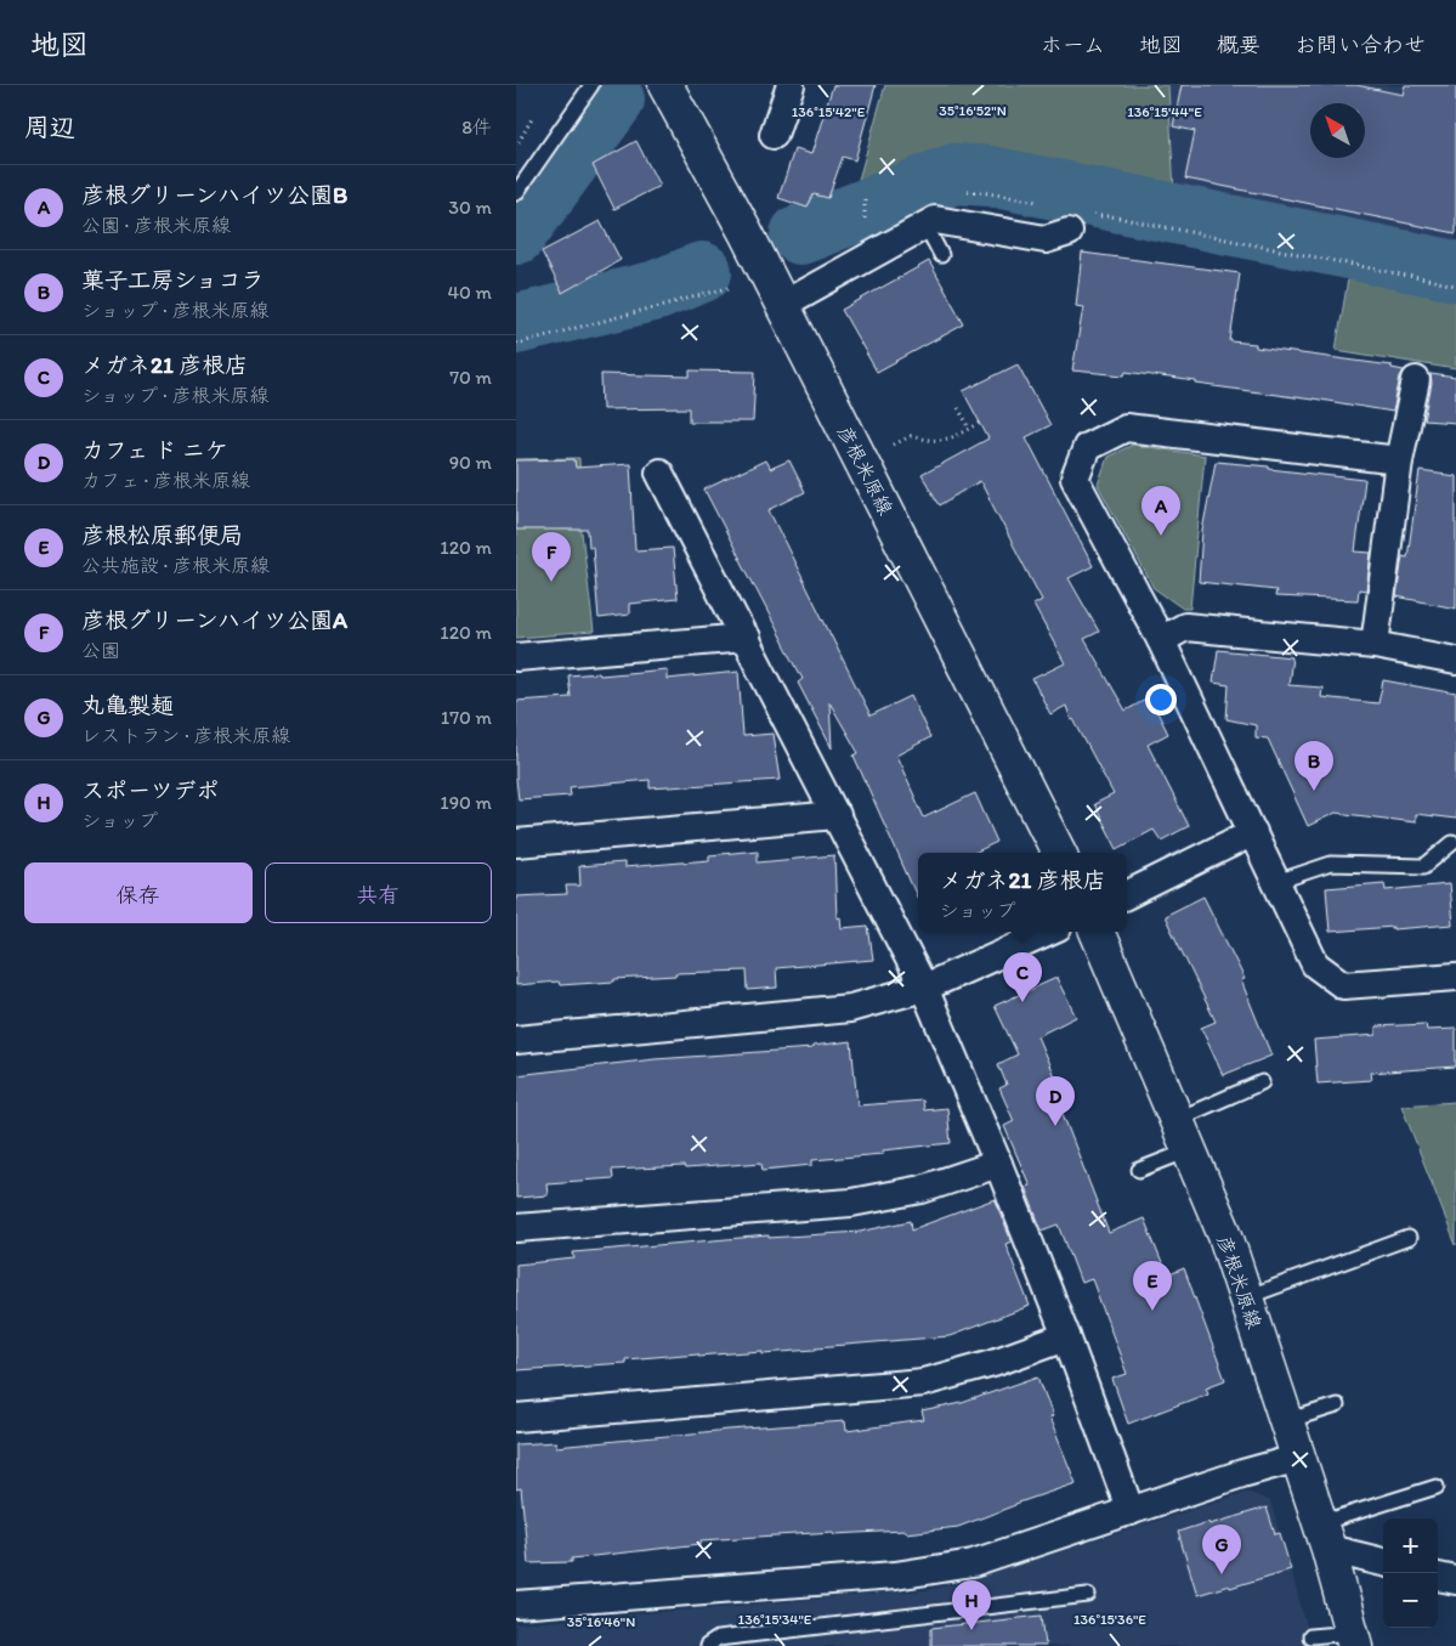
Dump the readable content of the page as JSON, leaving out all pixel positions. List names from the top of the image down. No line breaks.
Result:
{"streets":{"main road":["彦根米原線"]},"north":"top left","page":{"header":"地図","nav":["ホーム","地図","概要","お問い合わせ"],"heading":["周辺","8件"],"list":[{"mark":"A","name":"彦根グリーンハイツ公園B","note":"公園 · 彦根米原線","value":"30 m"},{"mark":"B","name":"菓子工房ショコラ","note":"ショップ · 彦根米原線","value":"40 m"},{"mark":"C","name":"メガネ21 彦根店","note":"ショップ · 彦根米原線","value":"70 m"},{"mark":"D","name":"カフェ ド ニケ","note":"カフェ · 彦根米原線","value":"90 m"},{"mark":"E","name":"彦根松原郵便局","note":"公共施設 · 彦根米原線","value":"120 m"},{"mark":"F","name":"彦根グリーンハイツ公園A","note":"公園","value":"120 m"},{"mark":"G","name":"丸亀製麺","note":"レストラン · 彦根米原線","value":"170 m"},{"mark":"H","name":"スポーツデポ","note":"ショップ","value":"190 m"}],"pins":["A","F","B","C","D","E","G","H"],"buttons":["保存","共有"],"popup":["メガネ21 彦根店","ショップ"],"map_buttons":["+","−"]},"coordinates":["35°16'52\"N","136°15'42\"E","136°15'44\"E","136°15'34\"E","136°15'36\"E","35°16'46\"N"]}
